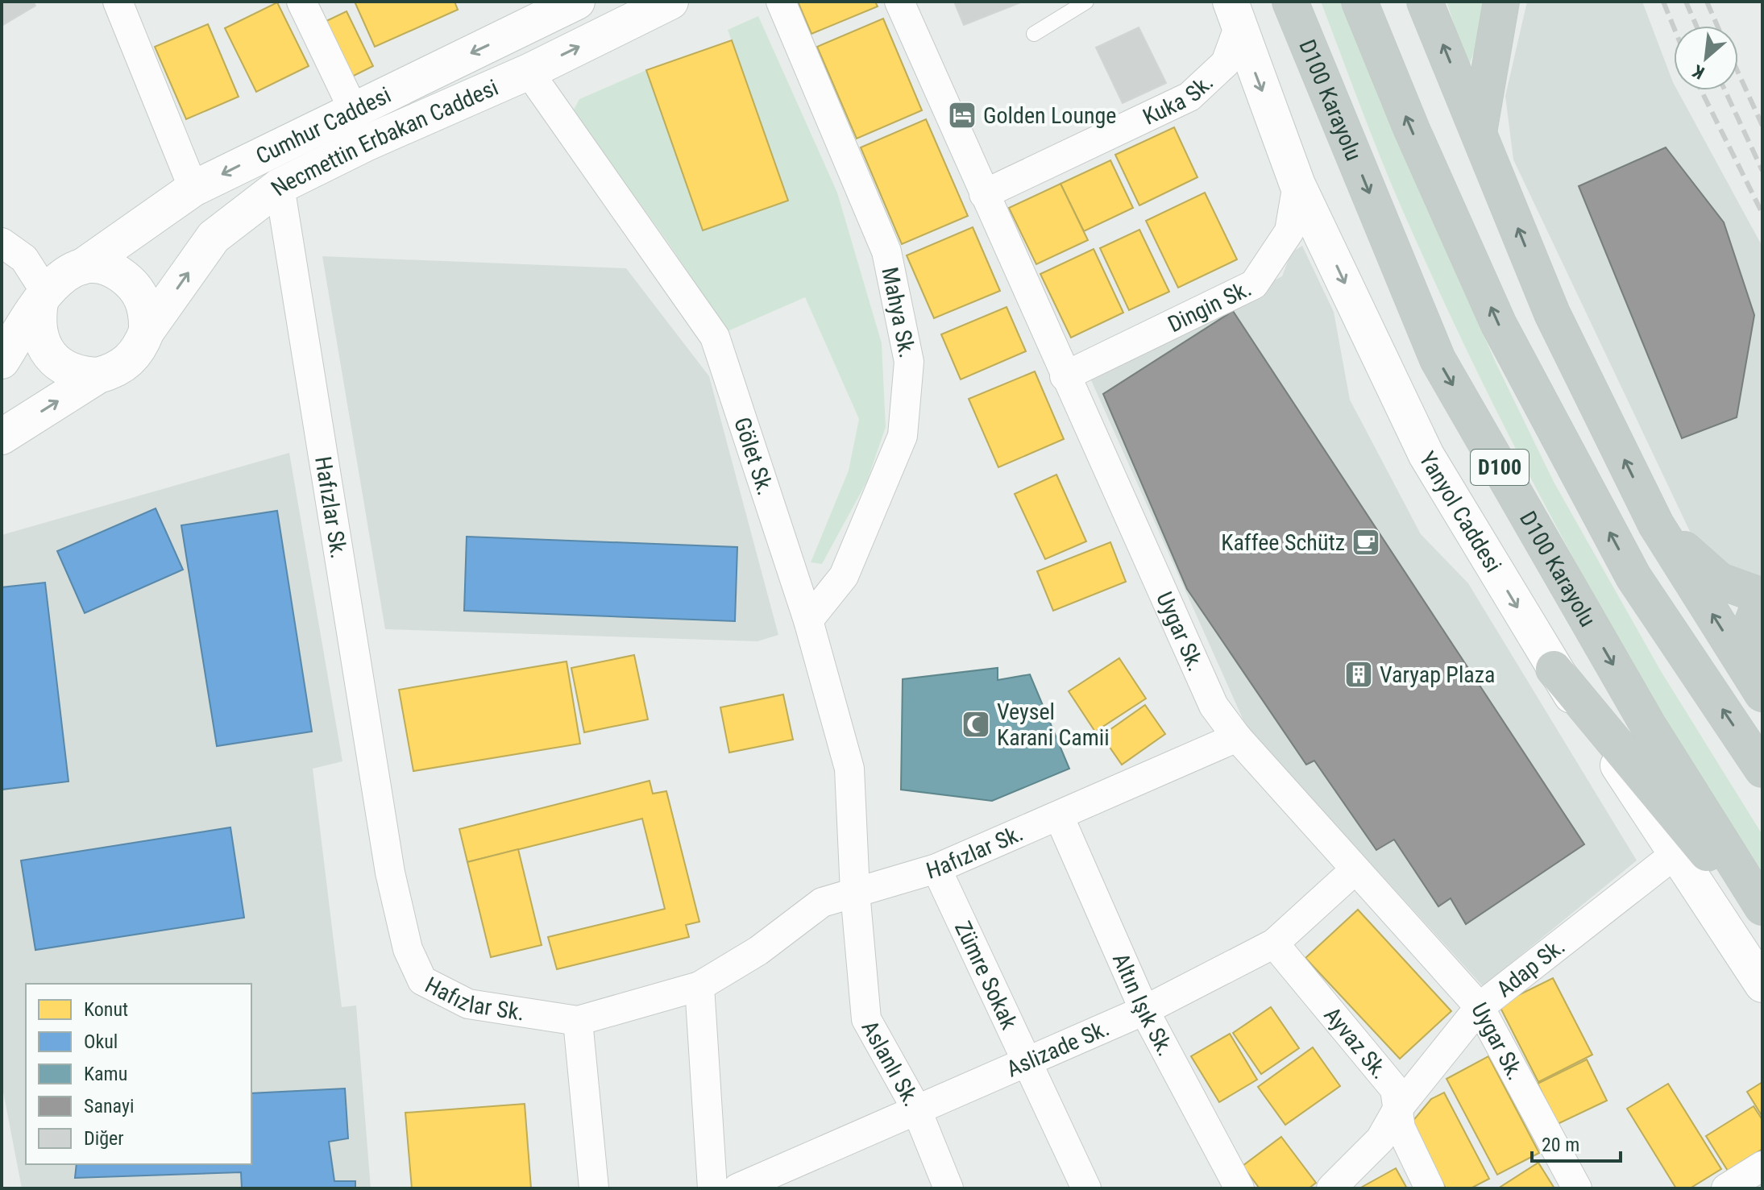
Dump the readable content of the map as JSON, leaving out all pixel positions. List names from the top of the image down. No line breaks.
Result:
{"streets":{"highway":["D100 Karayolu","D100"],"main road":["Cumhur Caddesi","Necmettin Erbakan Caddesi","Yanyol Caddesi"],"street":["Kuka Sk.","Dingin Sk.","Mahya Sk.","Gölet Sk.","Hafızlar Sk.","Uygar Sk.","Adap Sk.","Zümre Sokak","Altın Işık Sk.","Ayvaz Sk.","Aslizade Sk.","Aslanlı Sk."]},"crossings":[["Kuka Sk.","Yanyol Caddesi"],["Kuka Sk.","Uygar Sk."],["Cumhur Caddesi","Necmettin Erbakan Caddesi"],["Necmettin Erbakan Caddesi","Gölet Sk."],["Necmettin Erbakan Caddesi","Hafızlar Sk."],["Dingin Sk.","Yanyol Caddesi"],["Dingin Sk.","Uygar Sk."],["Mahya Sk.","Gölet Sk."],["Gölet Sk.","Hafızlar Sk."],["Gölet Sk.","Aslanlı Sk."],["Hafızlar Sk.","Uygar Sk."],["Hafızlar Sk.","Zümre Sokak"],["Hafızlar Sk.","Altın Işık Sk."],["Hafızlar Sk.","Aslanlı Sk."],["Yanyol Caddesi","Adap Sk."],["Uygar Sk.","Adap Sk."],["Uygar Sk.","Aslizade Sk."],["Adap Sk.","Ayvaz Sk."],["Zümre Sokak","Aslizade Sk."],["Altın Işık Sk.","Aslizade Sk."],["Ayvaz Sk.","Aslizade Sk."],["Aslizade Sk.","Aslanlı Sk."]],"one_way":["Cumhur Caddesi","Necmettin Erbakan Caddesi","Yanyol Caddesi"],"places":{"hotel":["Golden Lounge"],"cafe":["Kaffee Schütz"],"building":["Varyap Plaza"],"mosque":["Veysel Karani Camii"]},"legend":["Konut","Okul","Kamu","Sanayi","Diğer"],"scale_bar":"20 m","north":"bottom left"}
